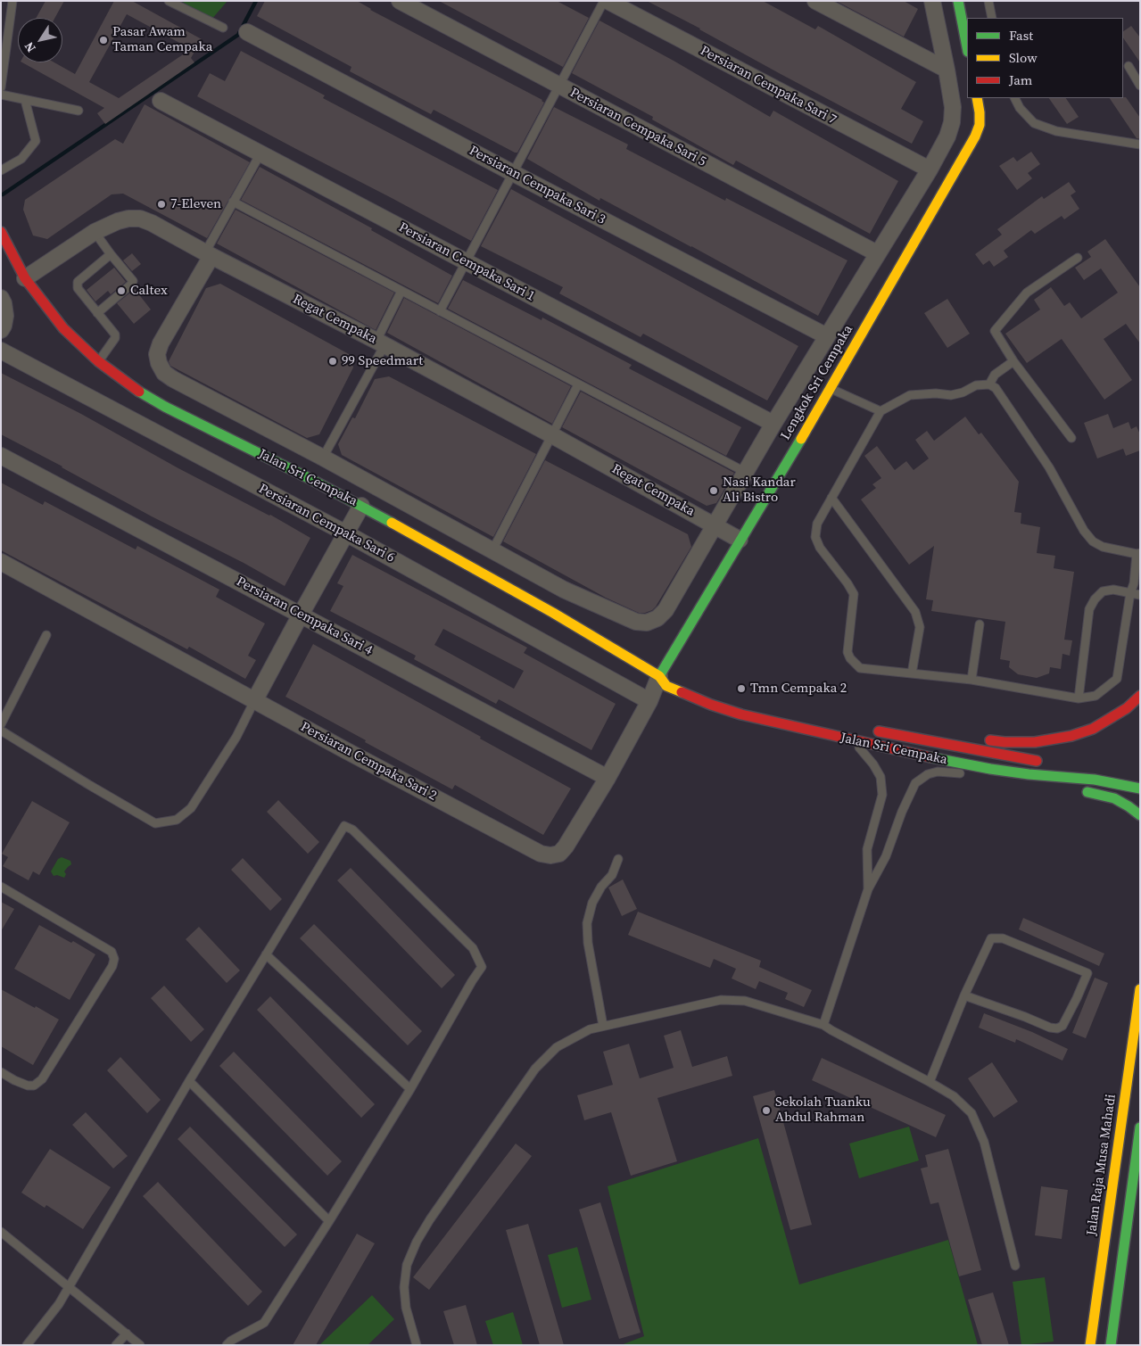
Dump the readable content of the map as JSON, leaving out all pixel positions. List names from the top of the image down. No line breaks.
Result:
{"streets":{"street":["Persiaran Cempaka Sari 7","Persiaran Cempaka Sari 5","Persiaran Cempaka Sari 3","Persiaran Cempaka Sari 1","Regat Cempaka","Lengkok Sri Cempaka","Jalan Sri Cempaka","Persiaran Cempaka Sari 6","Persiaran Cempaka Sari 4","Persiaran Cempaka Sari 2","Jalan Raja Musa Mahadi"]},"crossings":[["Persiaran Cempaka Sari 7","Jalan Sri Cempaka"],["Persiaran Cempaka Sari 5","Jalan Sri Cempaka"],["Persiaran Cempaka Sari 3","Jalan Sri Cempaka"],["Persiaran Cempaka Sari 1","Jalan Sri Cempaka"],["Regat Cempaka","Lengkok Sri Cempaka"],["Regat Cempaka","Jalan Sri Cempaka"],["Lengkok Sri Cempaka","Jalan Sri Cempaka"],["Lengkok Sri Cempaka","Persiaran Cempaka Sari 2"],["Jalan Sri Cempaka","Persiaran Cempaka Sari 2"],["Persiaran Cempaka Sari 6","Persiaran Cempaka Sari 2"],["Persiaran Cempaka Sari 4","Persiaran Cempaka Sari 2"]],"places":["Pasar Awam Taman Cempaka","7-Eleven","Caltex","99 Speedmart","Nasi Kandar Ali Bistro","Tmn Cempaka 2","Sekolah Tuanku Abdul Rahman"],"legend":["Fast","Slow","Jam"],"north":"bottom left"}
